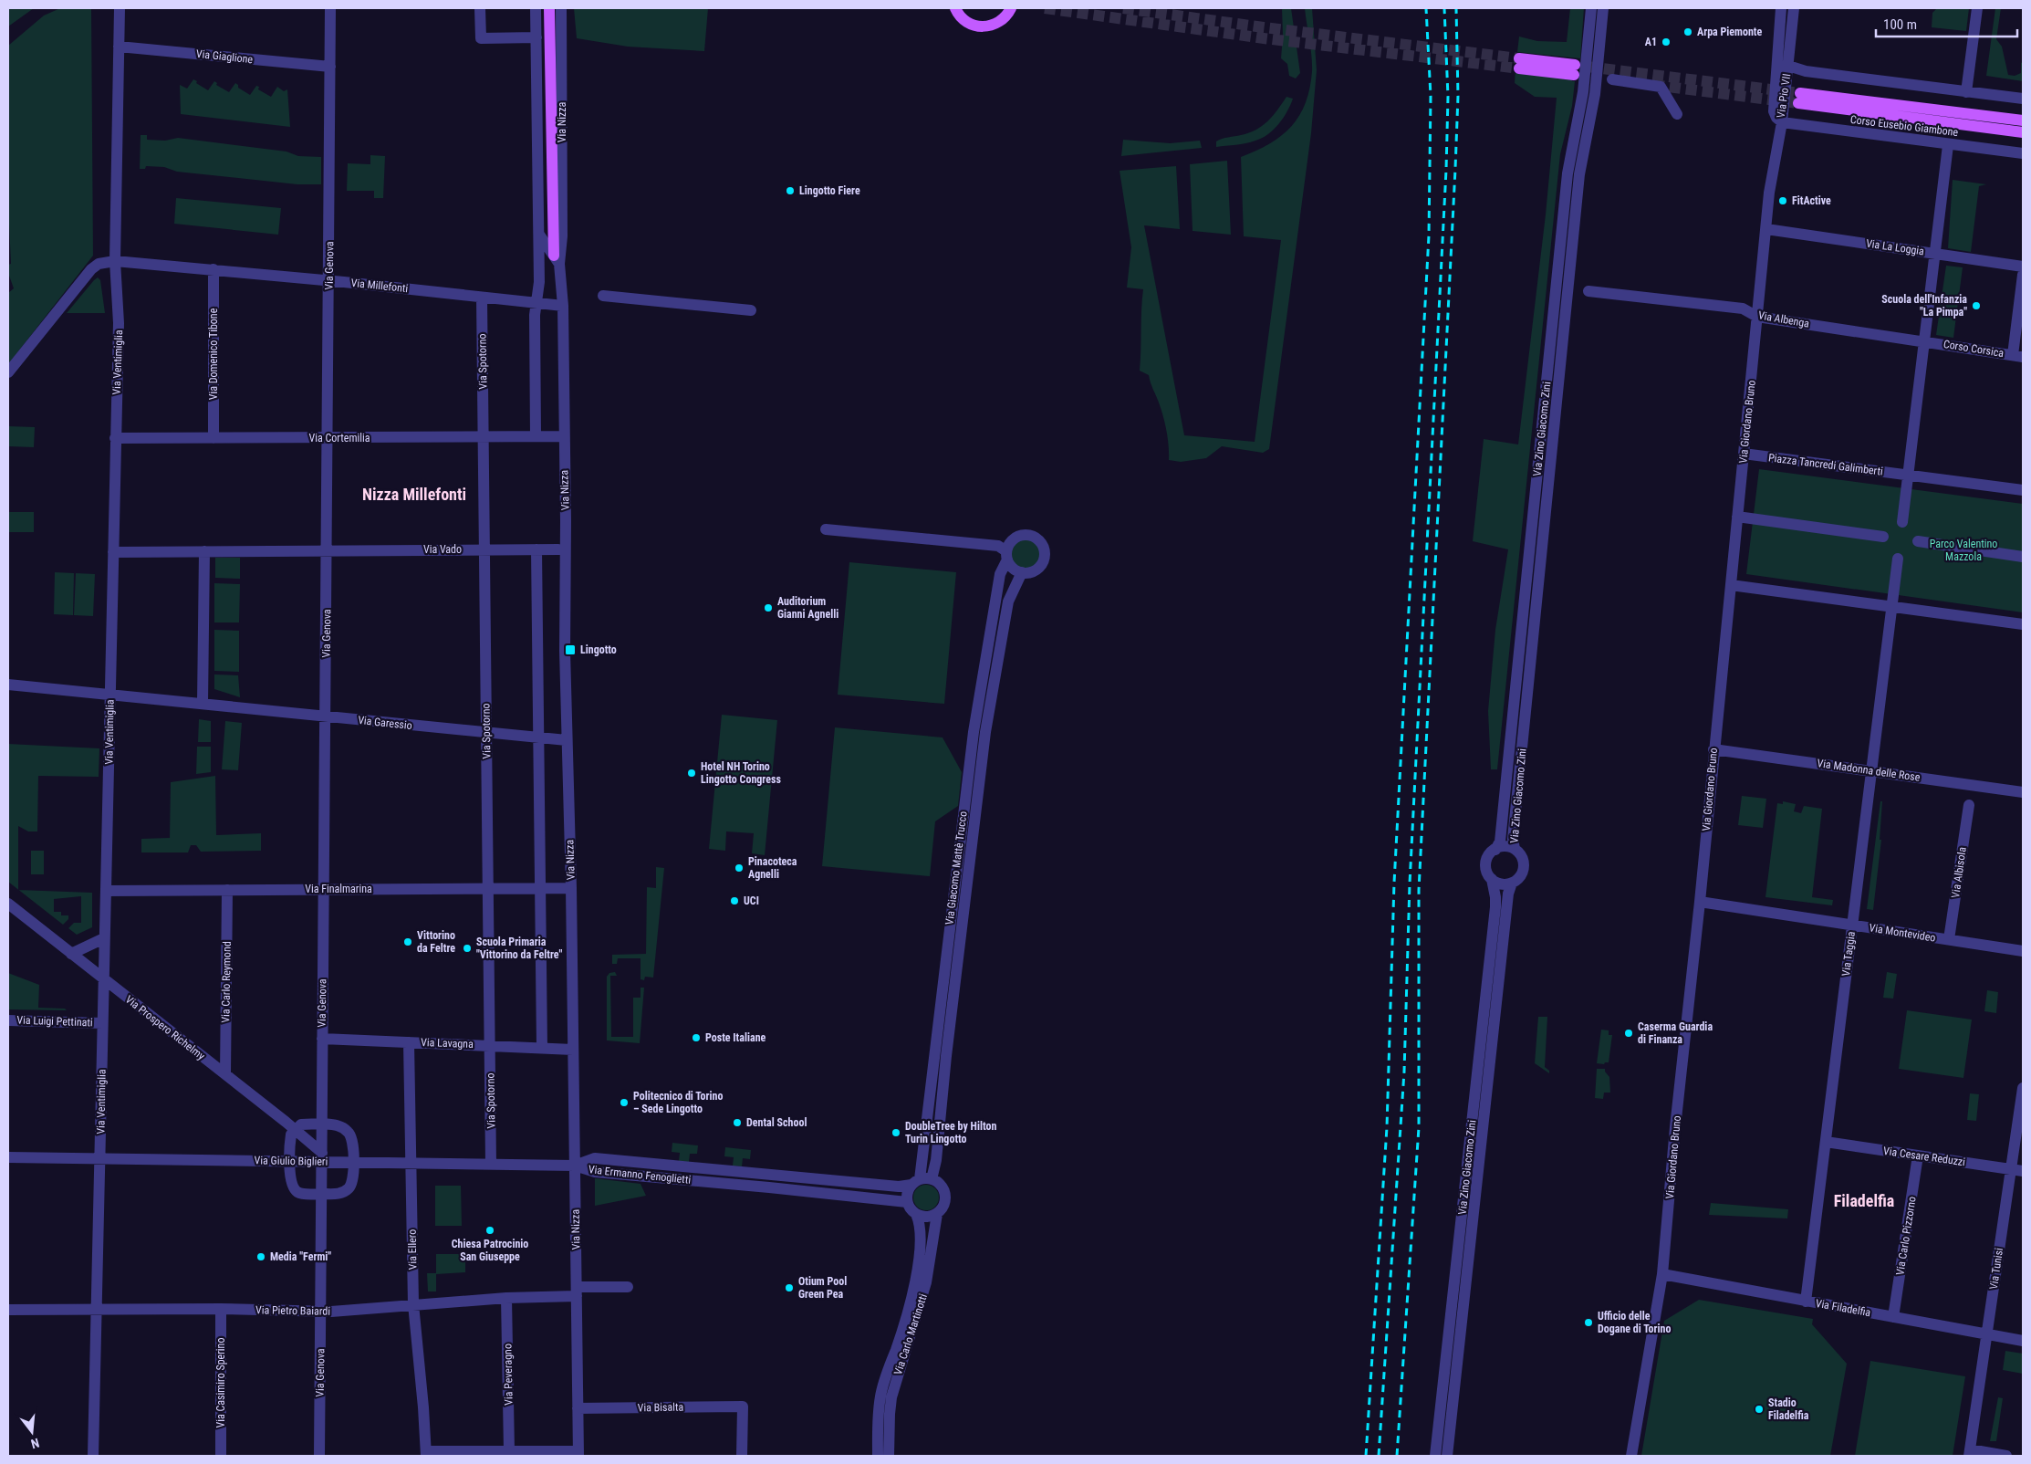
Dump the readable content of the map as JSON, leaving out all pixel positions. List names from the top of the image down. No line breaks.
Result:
{"streets":{"main road":["Corso Eusebio Giambone"],"street":["Via Giaglione","Via Pio VII","Via Nizza","Via La Loggia","Via Genova","Via Millefonti","Via Albenga","Corso Corsica","Via Domenico Tibone","Via Spotorno","Via Ventimiglia","Via Giordano Bruno","Via Zino Giacomo Zini","Via Cortemilia","Piazza Tancredi Galimberti","Via Vado","Via Garessio","Via Madonna delle Rose","Via Giacomo Mattè Trucco","Via Albisola","Via Finalmarina","Via Montevideo","Via Taggia","Via Carlo Reymond","Via Luigi Pettinati","Via Prospero Richelmy","Via Lavagna","Via Cesare Reduzzi","Via Giulio Biglieri","Via Ermanno Fenoglietti","Via Carlo Pizzorno","Via Ellero","Via Tunisi","Via Filadelfia","Via Pietro Baiardi","Via Carlo Martinotti","Via Peveragno","Via Casimiro Sperino","Via Bisalta"]},"crossings":[["Via Giaglione","Via Genova"],["Via Giaglione","Via Ventimiglia"],["Via Pio VII","Corso Eusebio Giambone"],["Via Pio VII","Via Giordano Bruno"],["Via Nizza","Via Millefonti"],["Via Nizza","Via Cortemilia"],["Via Nizza","Via Garessio"],["Via Nizza","Via Finalmarina"],["Via Nizza","Via Lavagna"],["Via Nizza","Via Giulio Biglieri"],["Via Nizza","Via Ermanno Fenoglietti"],["Via Nizza","Via Pietro Baiardi"],["Via Nizza","Via Bisalta"],["Corso Eusebio Giambone","Via Giordano Bruno"],["Via La Loggia","Via Giordano Bruno"],["Via Genova","Via Millefonti"],["Via Genova","Via Cortemilia"],["Via Genova","Via Vado"],["Via Genova","Via Garessio"],["Via Genova","Via Finalmarina"],["Via Genova","Via Prospero Richelmy"],["Via Genova","Via Lavagna"],["Via Genova","Via Giulio Biglieri"],["Via Genova","Via Pietro Baiardi"],["Via Millefonti","Via Domenico Tibone"],["Via Millefonti","Via Spotorno"],["Via Millefonti","Via Ventimiglia"],["Via Albenga","Corso Corsica"],["Via Albenga","Via Giordano Bruno"],["Via Domenico Tibone","Via Cortemilia"],["Via Spotorno","Via Cortemilia"],["Via Spotorno","Via Vado"],["Via Spotorno","Via Garessio"],["Via Spotorno","Via Finalmarina"],["Via Spotorno","Via Lavagna"],["Via Spotorno","Via Giulio Biglieri"],["Via Ventimiglia","Via Cortemilia"],["Via Ventimiglia","Via Garessio"],["Via Ventimiglia","Via Finalmarina"],["Via Ventimiglia","Via Luigi Pettinati"],["Via Ventimiglia","Via Prospero Richelmy"],["Via Ventimiglia","Via Giulio Biglieri"],["Via Ventimiglia","Via Pietro Baiardi"],["Via Giordano Bruno","Piazza Tancredi Galimberti"],["Via Giordano Bruno","Via Madonna delle Rose"],["Via Giordano Bruno","Via Montevideo"],["Via Giordano Bruno","Via Filadelfia"],["Via Madonna delle Rose","Via Taggia"],["Via Giacomo Mattè Trucco","Via Ermanno Fenoglietti"],["Via Giacomo Mattè Trucco","Via Carlo Martinotti"],["Via Albisola","Via Montevideo"],["Via Finalmarina","Via Carlo Reymond"],["Via Montevideo","Via Taggia"],["Via Taggia","Via Cesare Reduzzi"],["Via Taggia","Via Filadelfia"],["Via Carlo Reymond","Via Prospero Richelmy"],["Via Prospero Richelmy","Via Giulio Biglieri"],["Via Lavagna","Via Ellero"],["Via Cesare Reduzzi","Via Carlo Pizzorno"],["Via Cesare Reduzzi","Via Tunisi"],["Via Giulio Biglieri","Via Ermanno Fenoglietti"],["Via Giulio Biglieri","Via Ellero"],["Via Ermanno Fenoglietti","Via Carlo Martinotti"],["Via Carlo Pizzorno","Via Filadelfia"],["Via Ellero","Via Pietro Baiardi"],["Via Tunisi","Via Filadelfia"],["Via Pietro Baiardi","Via Peveragno"],["Via Pietro Baiardi","Via Casimiro Sperino"]],"districts":["Nizza Millefonti","Filadelfia"],"parks":["Parco Valentino Mazzola"],"places":{"other":["Arpa Piemonte","A1","Lingotto Fiere","FitActive","Scuola dell'Infanzia \"La Pimpa\"","Auditorium Gianni Agnelli","Hotel NH Torino Lingotto Congress","Pinacoteca Agnelli","UCI","Vittorino da Feltre","Scuola Primaria \"Vittorino da Feltre\"","Caserma Guardia di Finanza","Poste Italiane","Politecnico di Torino – Sede Lingotto","Dental School","DoubleTree by Hilton Turin Lingotto","Chiesa Patrocinio San Giuseppe","Media \"Fermi\"","Otium Pool Green Pea","Ufficio delle Dogane di Torino","Stadio Filadelfia"],"transit":["Lingotto"]},"scale_bar":"100 m","north":"bottom"}
